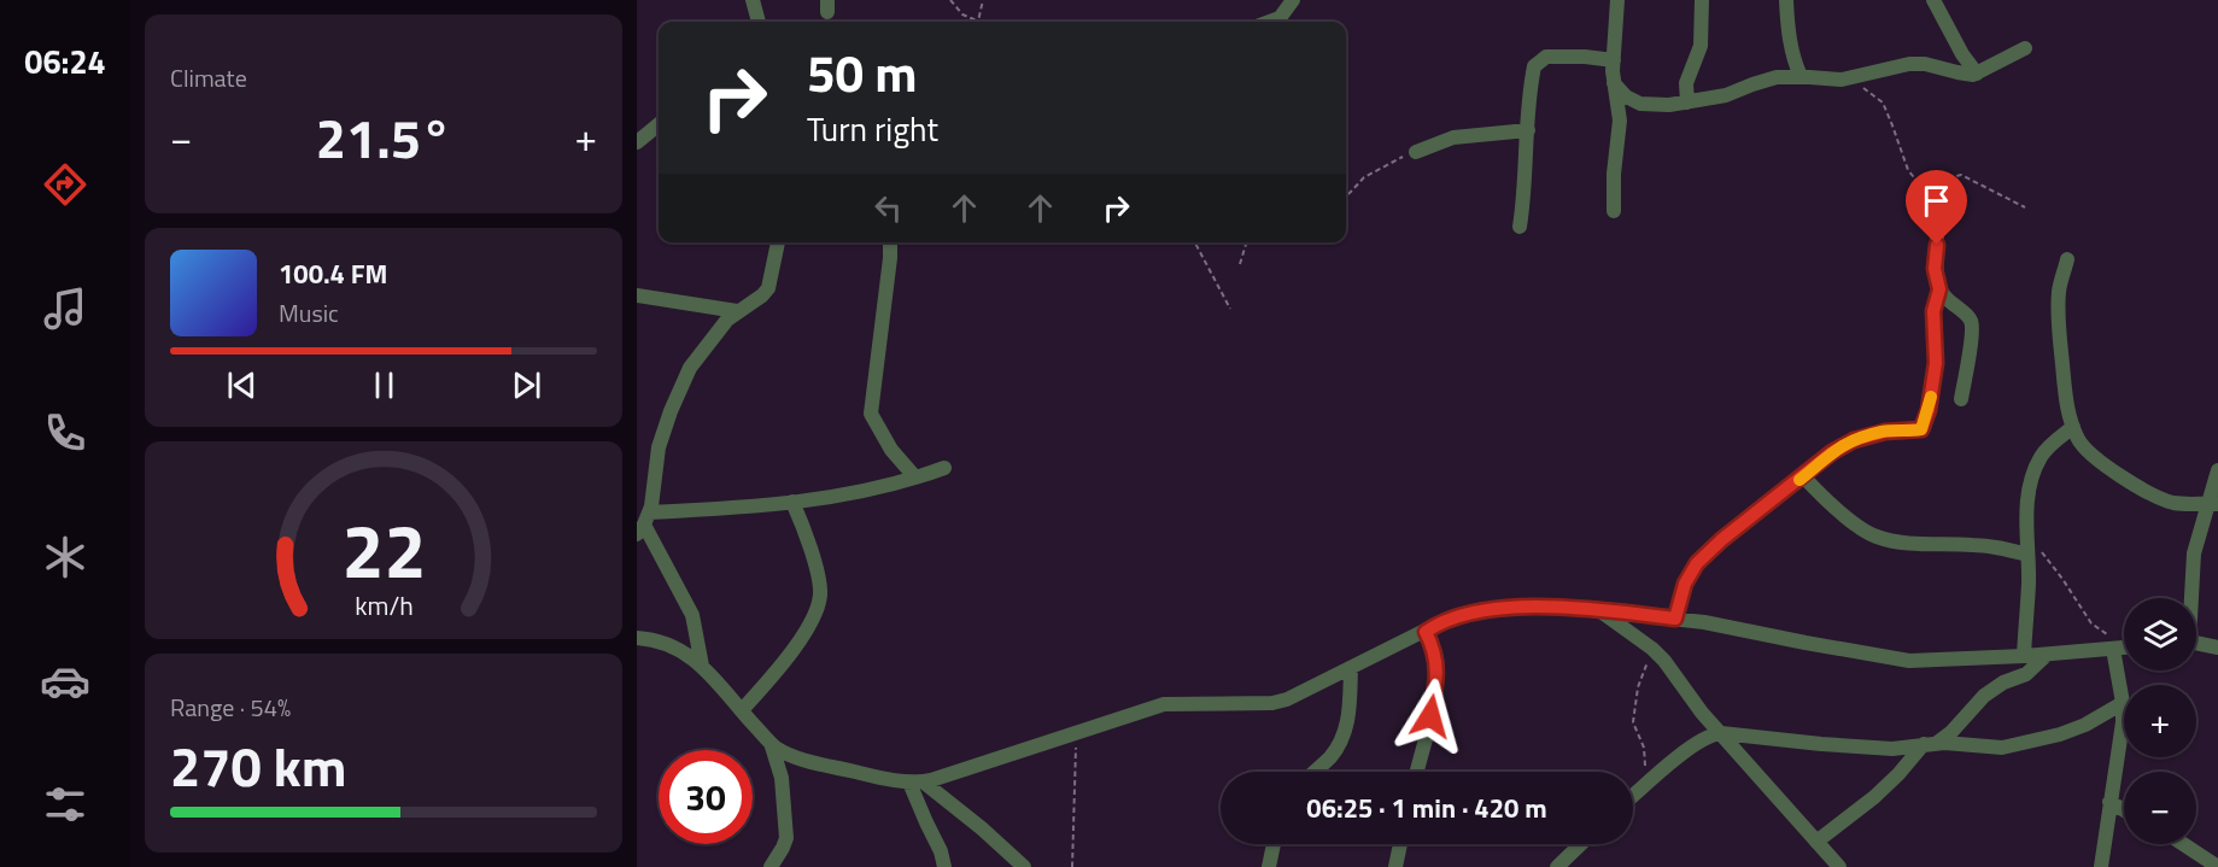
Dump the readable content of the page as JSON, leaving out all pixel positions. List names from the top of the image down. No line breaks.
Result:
{"page":{"tabs":"06:24","tile":["Climate",["Range · 54%","270 km"]],"turn":["50 m","Turn right"],"heat":["−","21.5°","+"],"song":["100.4 FM","Music"],"map_buttons":["+","−"],"limit":"30","trip":"06:25 · 1 min · 420 m","gauge":["22","km/h"]}}
